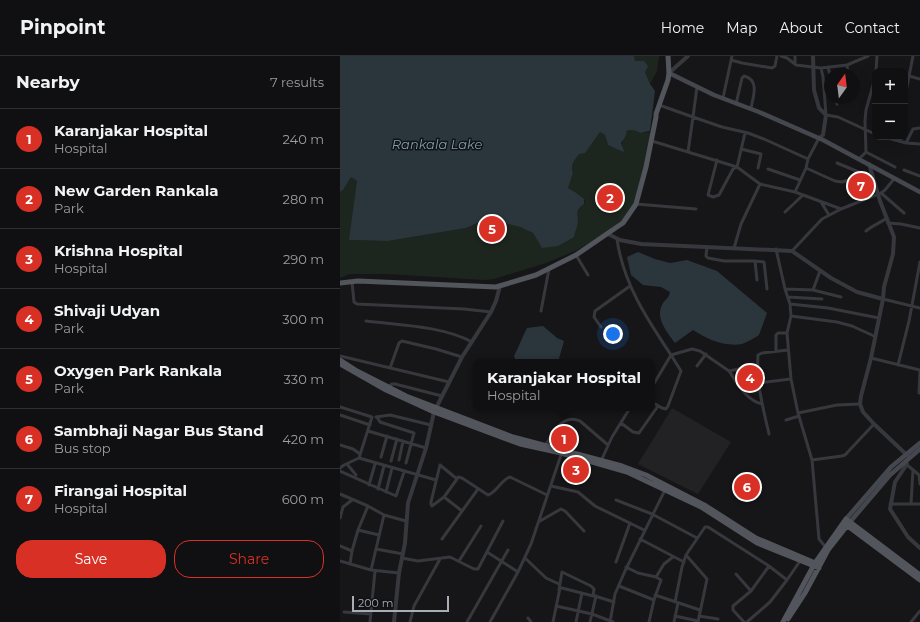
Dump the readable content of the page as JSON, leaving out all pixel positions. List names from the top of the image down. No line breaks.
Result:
{"water":["Rankala Lake"],"scale_bar":"200 m","north":"top","page":{"header":"Pinpoint","nav":["Home","Map","About","Contact"],"heading":["Nearby","7 results"],"map_buttons":["+","−"],"list":[{"mark":"1","name":"Karanjakar Hospital","note":"Hospital","value":"240 m"},{"mark":"2","name":"New Garden Rankala","note":"Park","value":"280 m"},{"mark":"3","name":"Krishna Hospital","note":"Hospital","value":"290 m"},{"mark":"4","name":"Shivaji Udyan","note":"Park","value":"300 m"},{"mark":"5","name":"Oxygen Park Rankala","note":"Park","value":"330 m"},{"mark":"6","name":"Sambhaji Nagar Bus Stand","note":"Bus stop","value":"420 m"},{"mark":"7","name":"Firangai Hospital","note":"Hospital","value":"600 m"}],"pins":["7","2","5","4","1","3","6"],"popup":["Karanjakar Hospital","Hospital"],"buttons":["Save","Share"],"scale":"200 m"}}
